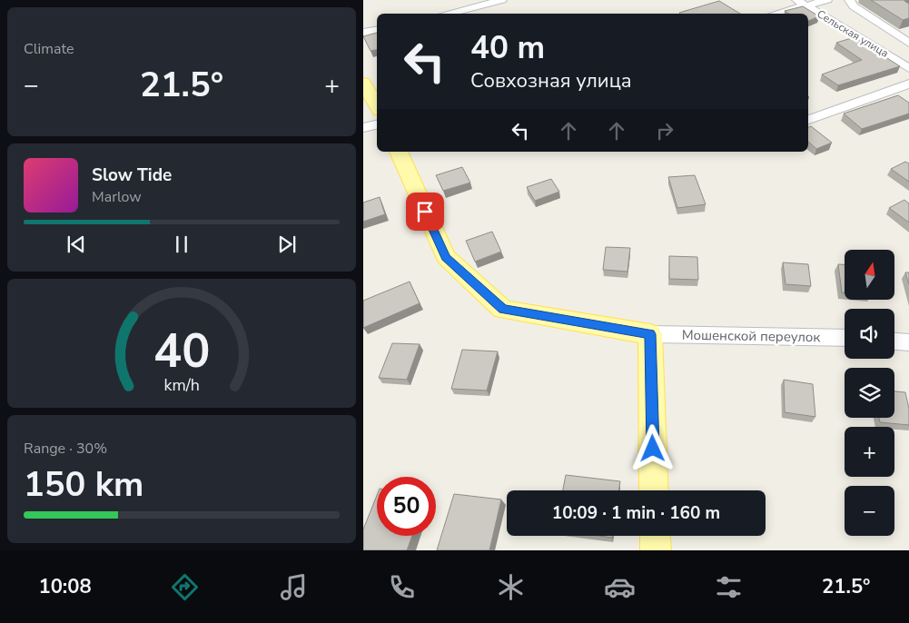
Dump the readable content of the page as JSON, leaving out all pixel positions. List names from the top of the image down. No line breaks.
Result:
{"streets":{"street":["Сельская улица","Мошенской переулок"]},"north":"top","page":{"tile":["Climate",["Range · 30%","150 km"]],"turn":["40 m","Совхозная улица"],"heat":["−","21.5°","+"],"song":["Slow Tide","Marlow"],"map_buttons":["+","−"],"limit":"50","trip":"10:09 · 1 min · 160 m","tabs":["10:08","21.5°"],"gauge":["40","km/h"]}}
